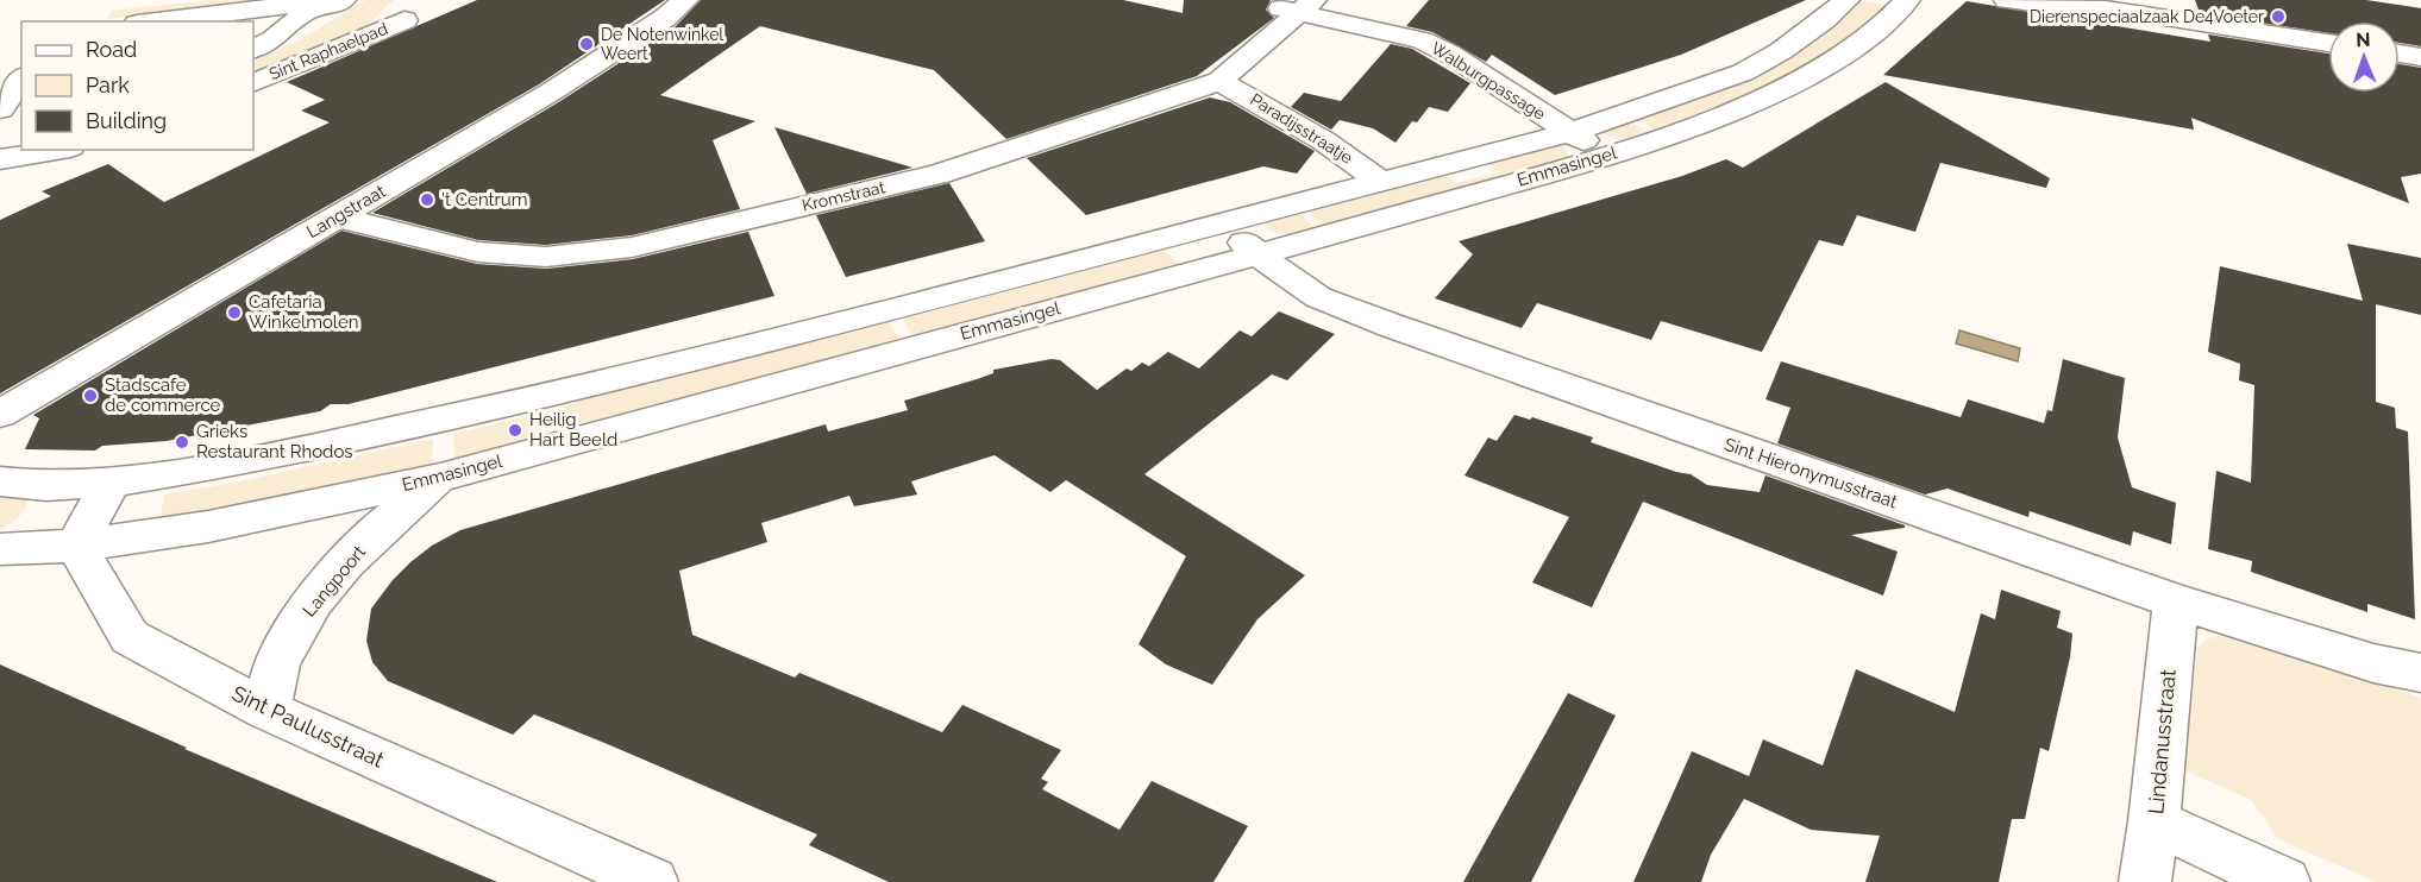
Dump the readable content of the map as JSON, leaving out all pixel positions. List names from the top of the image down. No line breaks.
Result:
{"streets":{"street":["Sint Raphaelpad","Walburgpassage","Paradijsstraatje","Emmasingel","Kromstraat","Langstraat","Sint Hieronymusstraat","Langpoort","Sint Paulusstraat","Lindanusstraat"]},"crossings":[["Walburgpassage","Emmasingel"],["Walburgpassage","Kromstraat"],["Paradijsstraatje","Emmasingel"],["Paradijsstraatje","Kromstraat"],["Emmasingel","Sint Hieronymusstraat"],["Emmasingel","Langpoort"],["Emmasingel","Sint Paulusstraat"],["Kromstraat","Langstraat"],["Sint Hieronymusstraat","Lindanusstraat"],["Langpoort","Sint Paulusstraat"]],"places":["Dierenspeciaalzaak De4Voeter","De Notenwinkel Weert","'t Centrum","Cafetaria Winkelmolen","Stadscafe de commerce","Heilig Hart Beeld","Grieks Restaurant Rhodos"],"legend":["Road","Park","Building"],"north":"top"}
